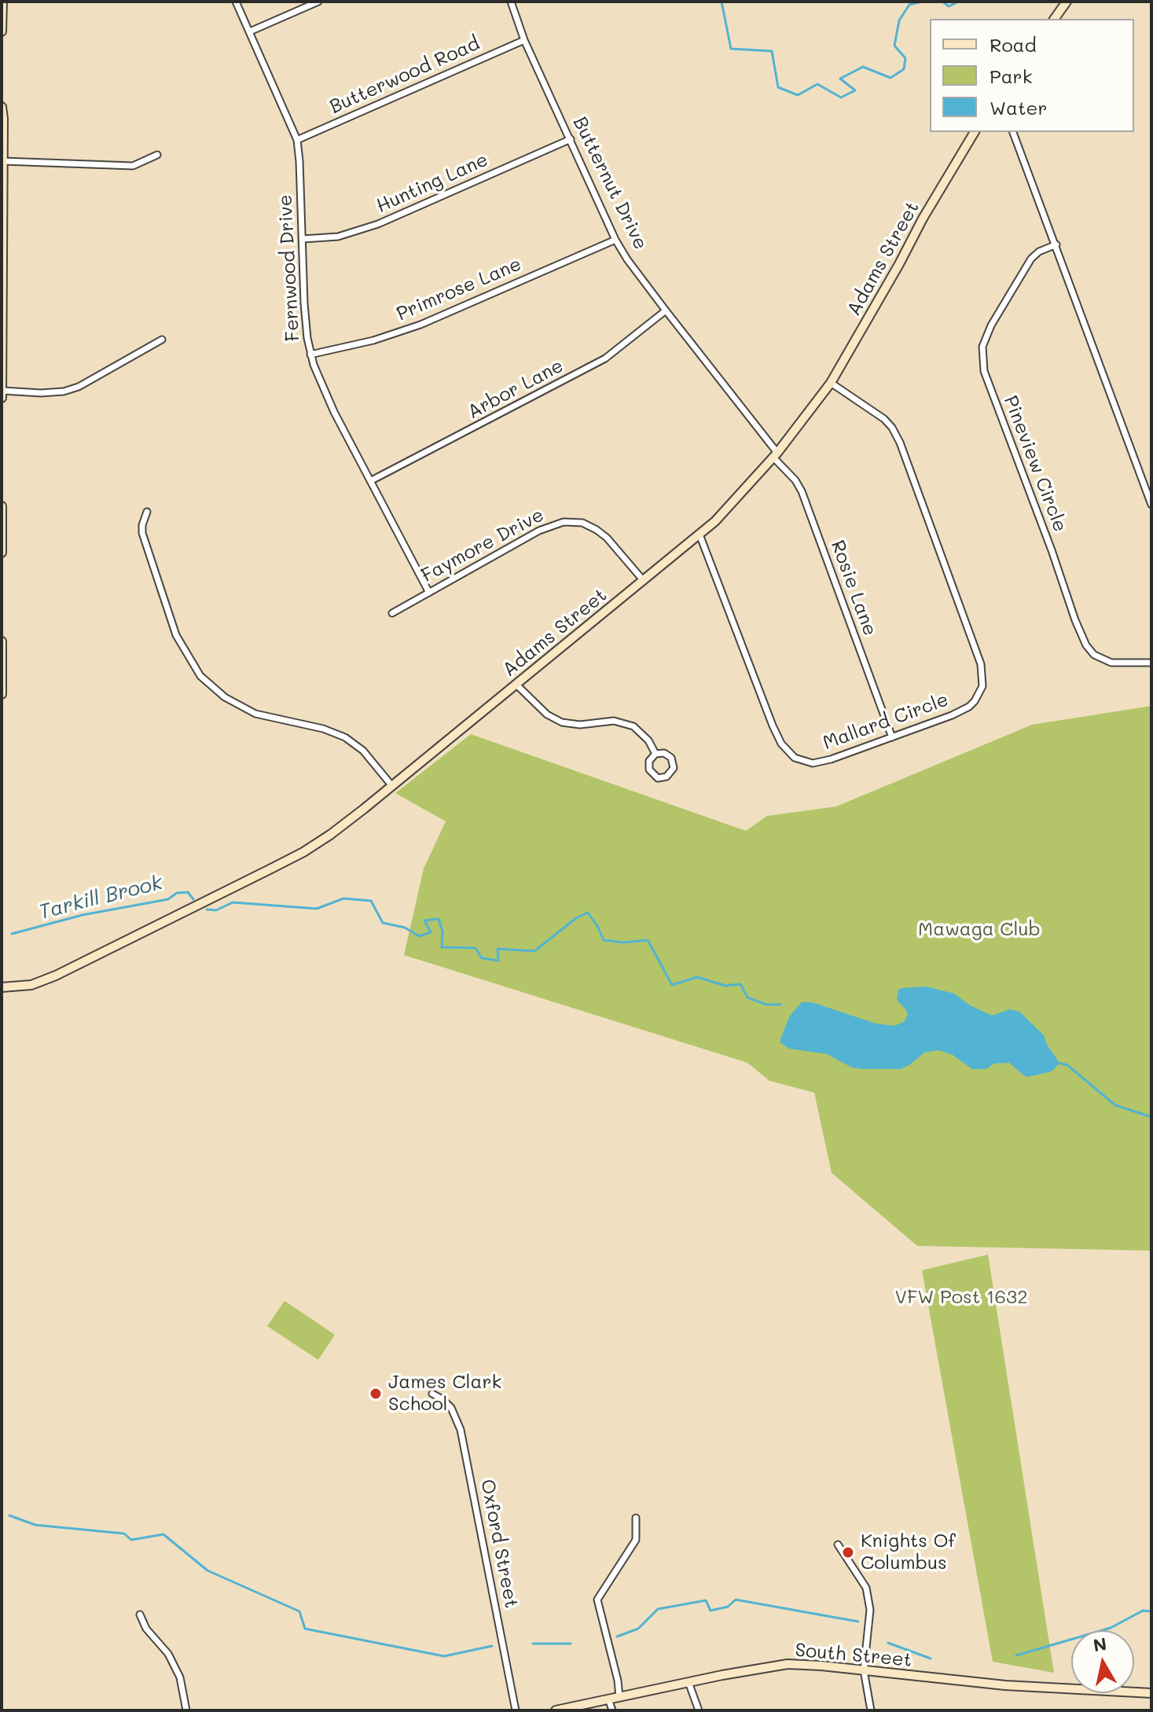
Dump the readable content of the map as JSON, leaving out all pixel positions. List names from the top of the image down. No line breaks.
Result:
{"streets":{"street":["Butterwood Road","Hunting Lane","Butternut Drive","Adams Street","Fernwood Drive","Primrose Lane","Arbor Lane","Pineview Circle","Faymore Drive","Rosie Lane","Mallard Circle","Oxford Street","South Street"]},"crossings":[["Butterwood Road","Butternut Drive"],["Butterwood Road","Fernwood Drive"],["Hunting Lane","Butternut Drive"],["Hunting Lane","Fernwood Drive"],["Butternut Drive","Adams Street"],["Butternut Drive","Primrose Lane"],["Butternut Drive","Arbor Lane"],["Butternut Drive","Rosie Lane"],["Adams Street","Faymore Drive"],["Adams Street","Rosie Lane"],["Adams Street","Mallard Circle"],["Fernwood Drive","Primrose Lane"],["Fernwood Drive","Arbor Lane"],["Fernwood Drive","Faymore Drive"],["Rosie Lane","Mallard Circle"]],"water":["Tarkill Brook"],"parks":["Mawaga Club","VFW Post 1632"],"places":["James Clark School","Knights Of Columbus"],"legend":["Road","Park","Water"],"north":"top"}
